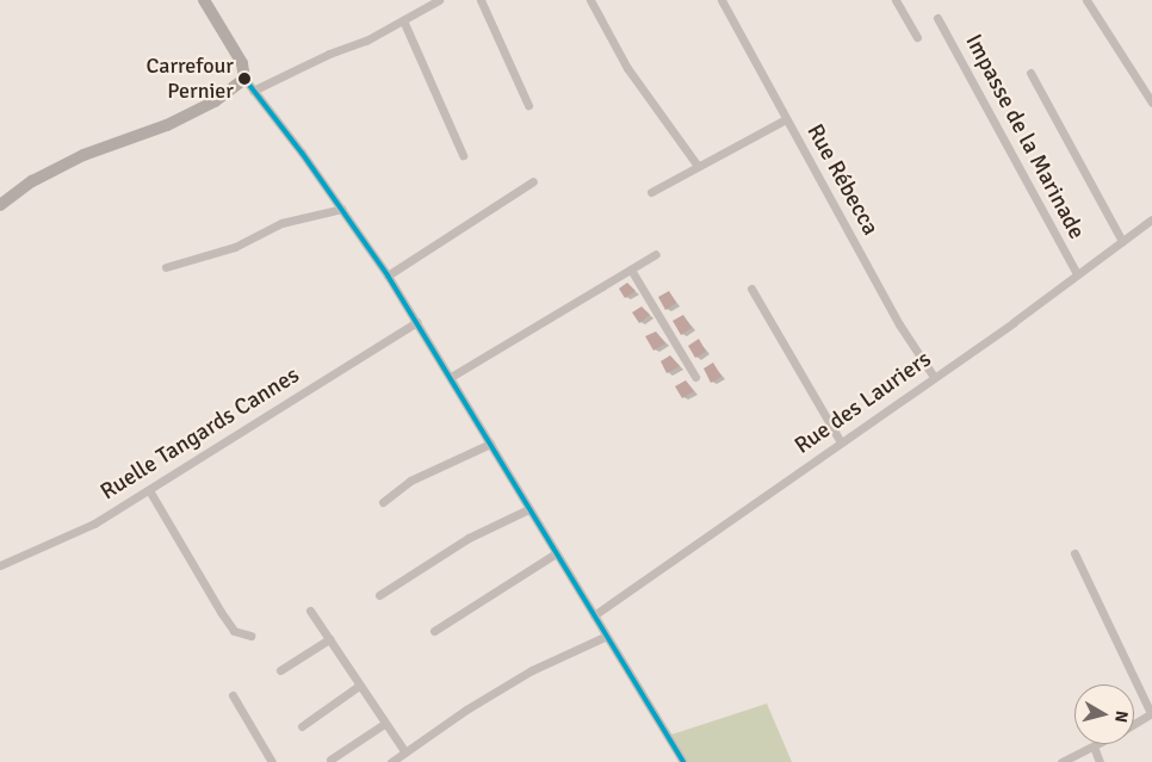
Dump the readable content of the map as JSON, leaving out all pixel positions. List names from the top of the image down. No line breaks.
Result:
{"streets":{"street":["Impasse de la Marinade","Rue Rébecca","Rue des Lauriers","Ruelle Tangards Cannes"]},"crossings":[["Impasse de la Marinade","Rue des Lauriers"],["Rue Rébecca","Rue des Lauriers"]],"places":["Carrefour Pernier"],"north":"right"}
